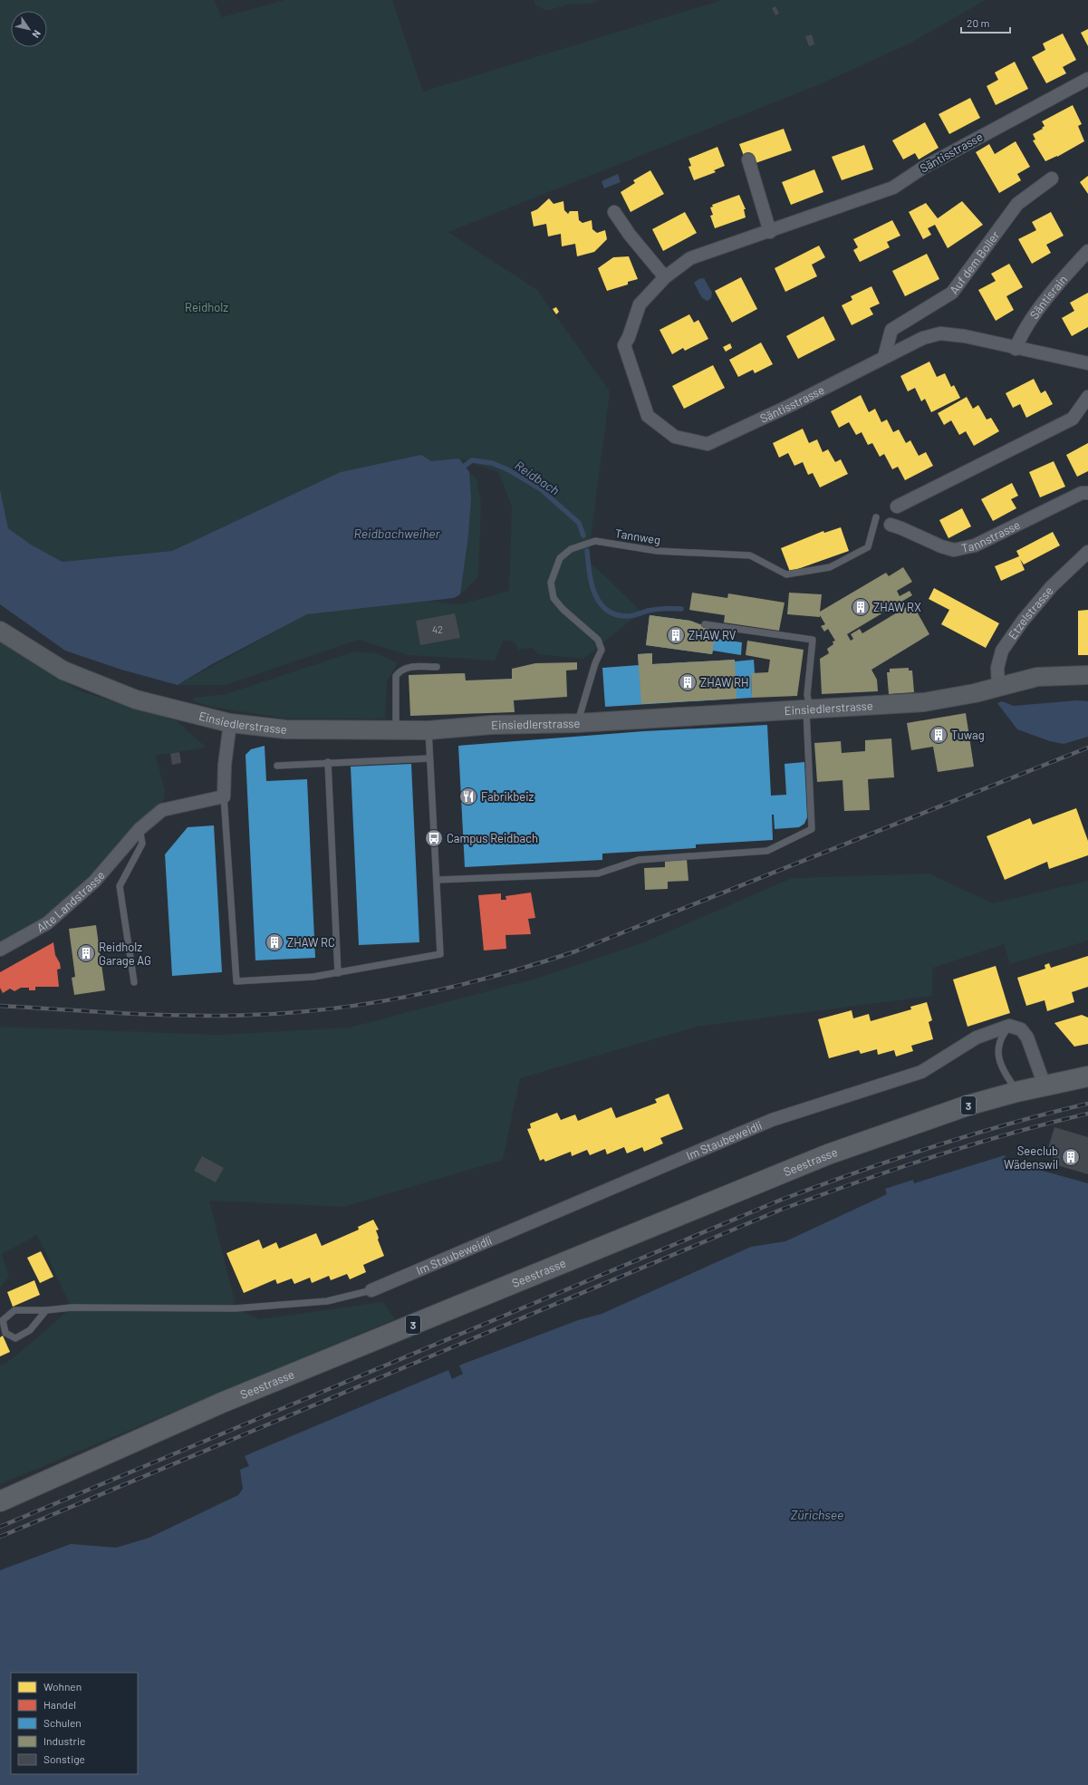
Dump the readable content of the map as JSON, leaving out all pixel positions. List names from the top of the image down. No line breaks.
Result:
{"streets":{"main road":["Einsiedlerstrasse","3","Seestrasse"],"street":["Säntisstrasse","Auf dem Boller","Säntisrain","Tannstrasse","Etzelstrasse","Alte Landstrasse","Im Staubeweidli"],"lane":["Tannweg"]},"crossings":[["Säntisstrasse","Auf dem Boller"],["Säntisstrasse","Säntisrain"],["Tannweg","Einsiedlerstrasse"],["Etzelstrasse","Einsiedlerstrasse"]],"water":["Reidbach","Reidbachweiher","Zürichsee"],"parks":["Reidholz"],"places":{"building":["ZHAW RX","ZHAW RV","ZHAW RH","Tuwag","ZHAW RC","Reidholz Garage AG","Seeclub Wädenswil"],"restaurant":["Fabrikbeiz"],"bus stop":["Campus Reidbach"]},"house_numbers":["42"],"legend":["Wohnen","Handel","Schulen","Industrie","Sonstige"],"scale_bar":"20 m","north":"bottom right"}
